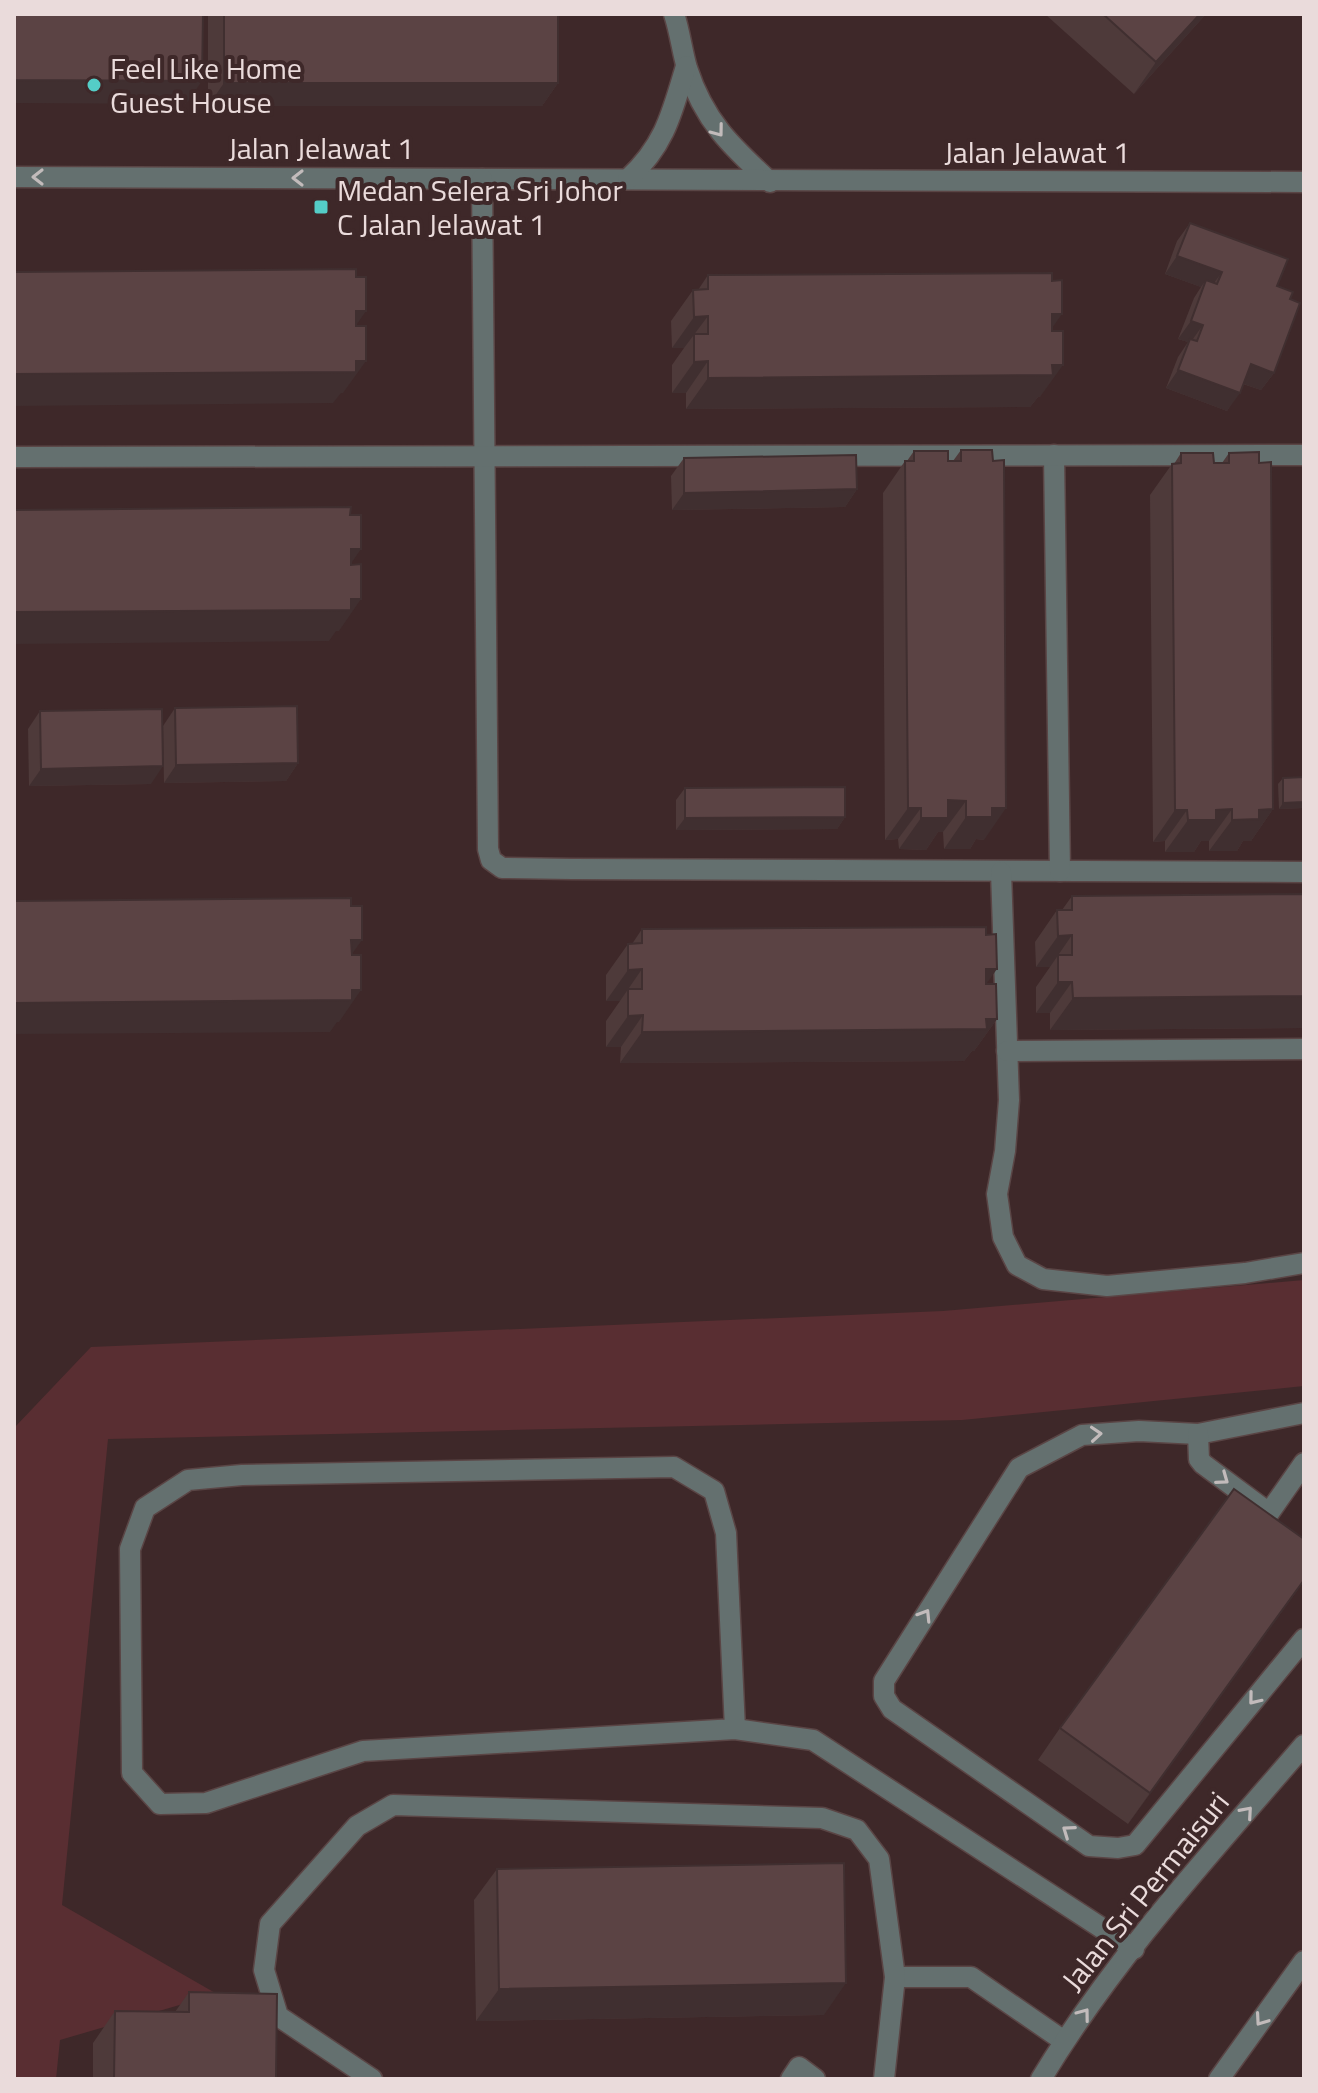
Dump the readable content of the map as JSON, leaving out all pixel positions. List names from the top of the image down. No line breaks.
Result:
{"streets":{"street":["Jalan Jelawat 1","Jalan Sri Permaisuri"]},"one_way":["Jalan Jelawat 1"],"places":{"other":["Feel Like Home Guest House"],"transit":["Medan Selera Sri Johor C Jalan Jelawat 1"]}}
